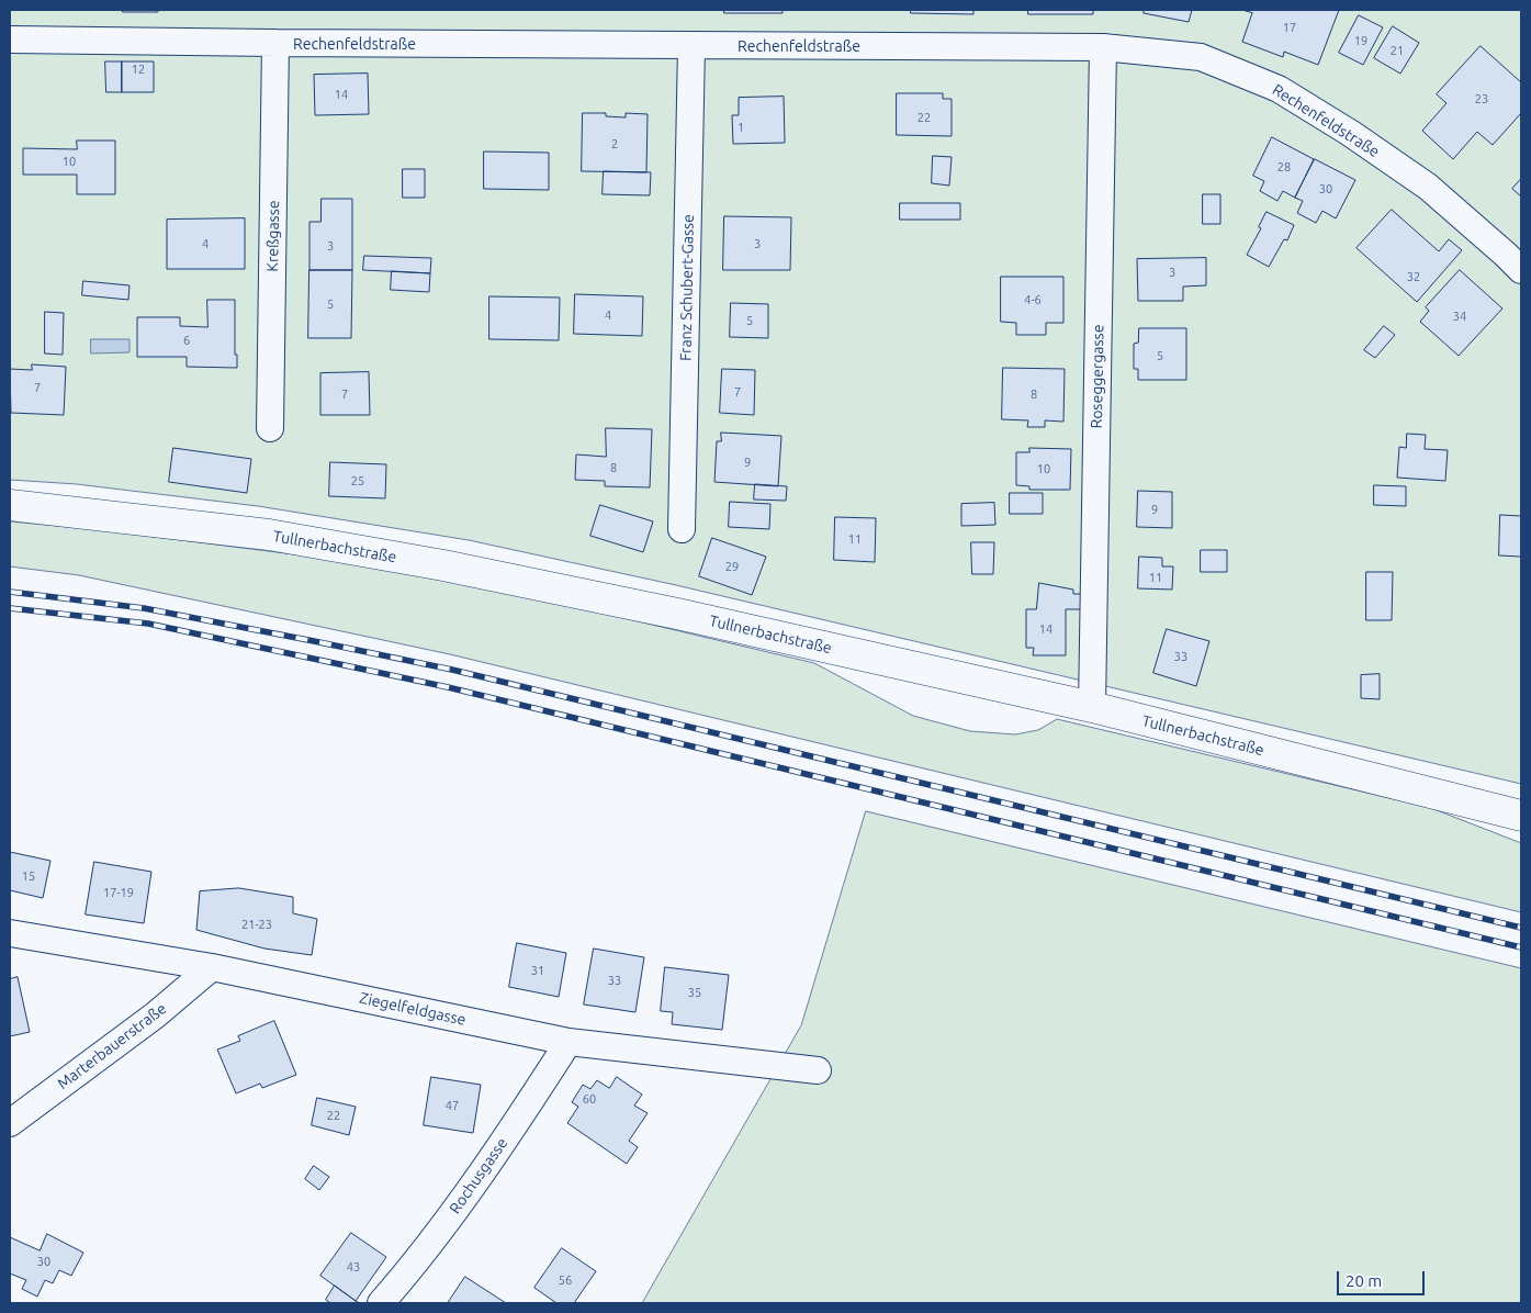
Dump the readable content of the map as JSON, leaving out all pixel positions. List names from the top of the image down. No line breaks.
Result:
{"streets":{"main road":["Tullnerbachstraße"],"street":["Rechenfeldstraße","Kreßgasse","Franz Schubert-Gasse","Roseggergasse","Ziegelfeldgasse","Marterbauerstraße","Rochusgasse"]},"crossings":[["Rechenfeldstraße","Kreßgasse"],["Rechenfeldstraße","Franz Schubert-Gasse"],["Rechenfeldstraße","Roseggergasse"],["Roseggergasse","Tullnerbachstraße"],["Ziegelfeldgasse","Marterbauerstraße"],["Ziegelfeldgasse","Rochusgasse"]],"house_numbers":["17","19","21","12","14","23","22","1","2","10","28","30","4","3","3","3","32","4-6","5","4","34","5","6","5","7","7","7","8","9","8","10","25","9","11","29","11","14","33","15","17-19","21-23","31","33","35","60","47","22","30","43","56"],"scale_bar":"20 m"}
